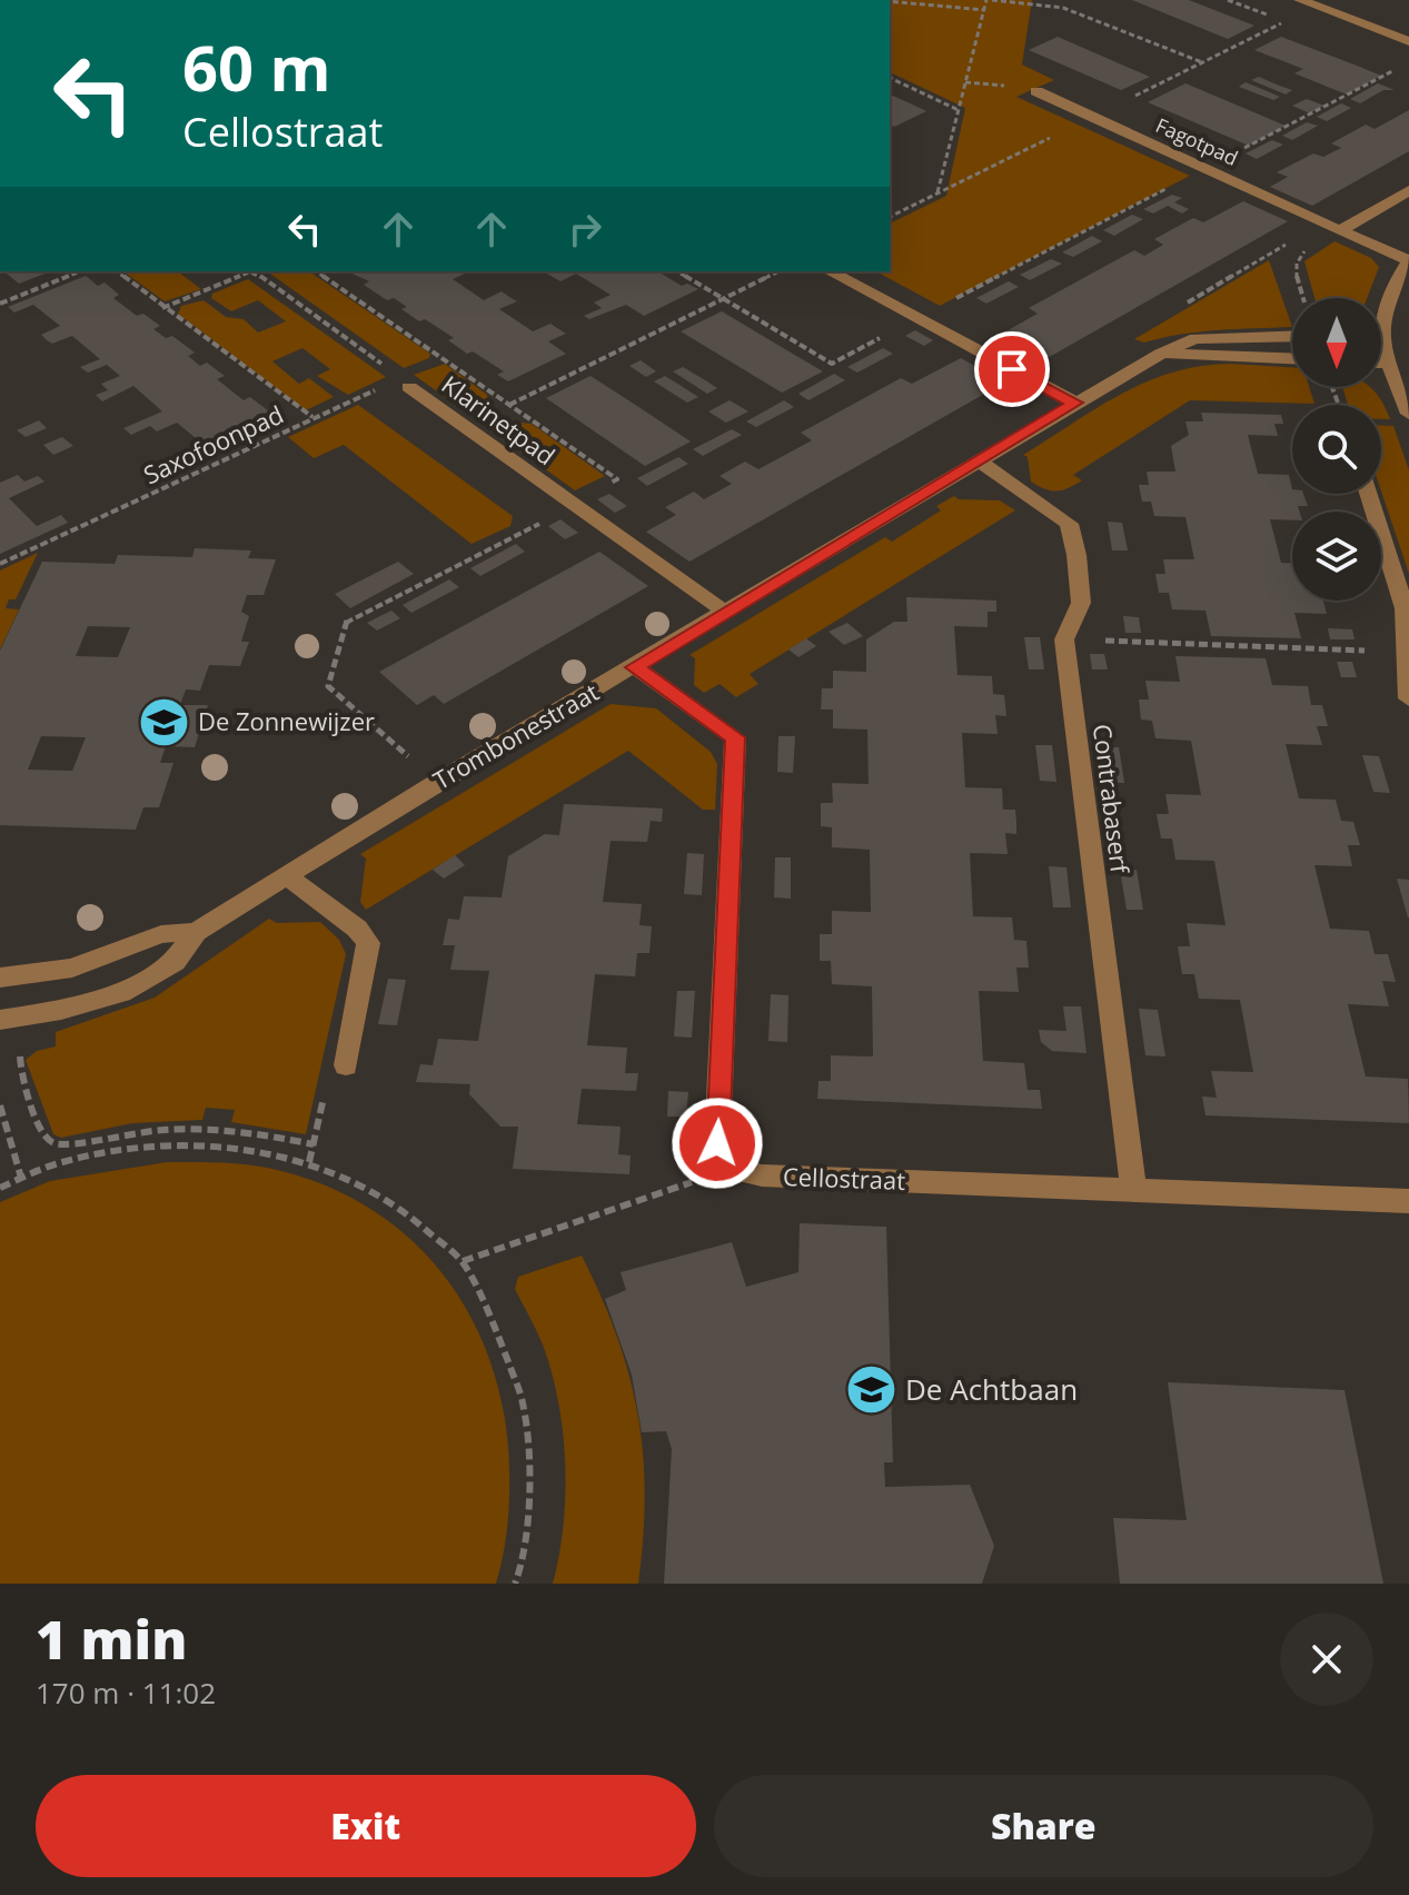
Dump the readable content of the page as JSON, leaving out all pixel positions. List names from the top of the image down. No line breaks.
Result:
{"streets":{"street":["Fagotpad","Klarinetpad","Trombonestraat","Contrabaserf","Cellostraat"],"path":["Saxofoonpad"]},"crossings":[["Klarinetpad","Saxofoonpad"],["Klarinetpad","Trombonestraat"],["Trombonestraat","Contrabaserf"],["Contrabaserf","Cellostraat"]],"places":{"school or university":["De Zonnewijzer","De Achtbaan"]},"north":"bottom","page":{"turn":["60 m","Cellostraat"],"heading":["1 min","170 m · 11:02"],"buttons":["Exit","Share"]}}
